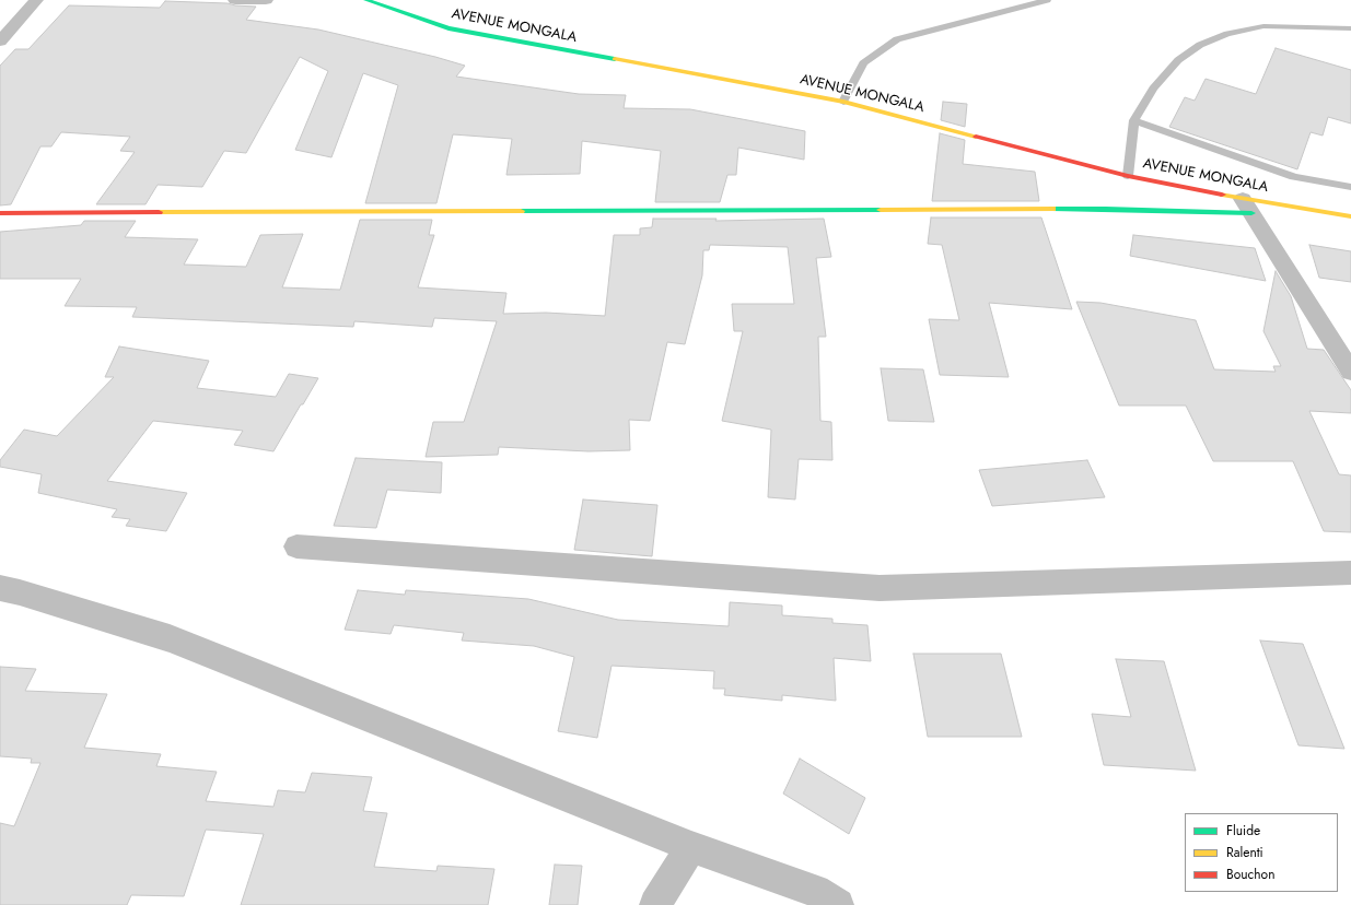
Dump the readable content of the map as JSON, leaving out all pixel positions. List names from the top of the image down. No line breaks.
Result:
{"streets":{"street":["AVENUE MONGALA"]},"legend":["Fluide","Ralenti","Bouchon"]}
